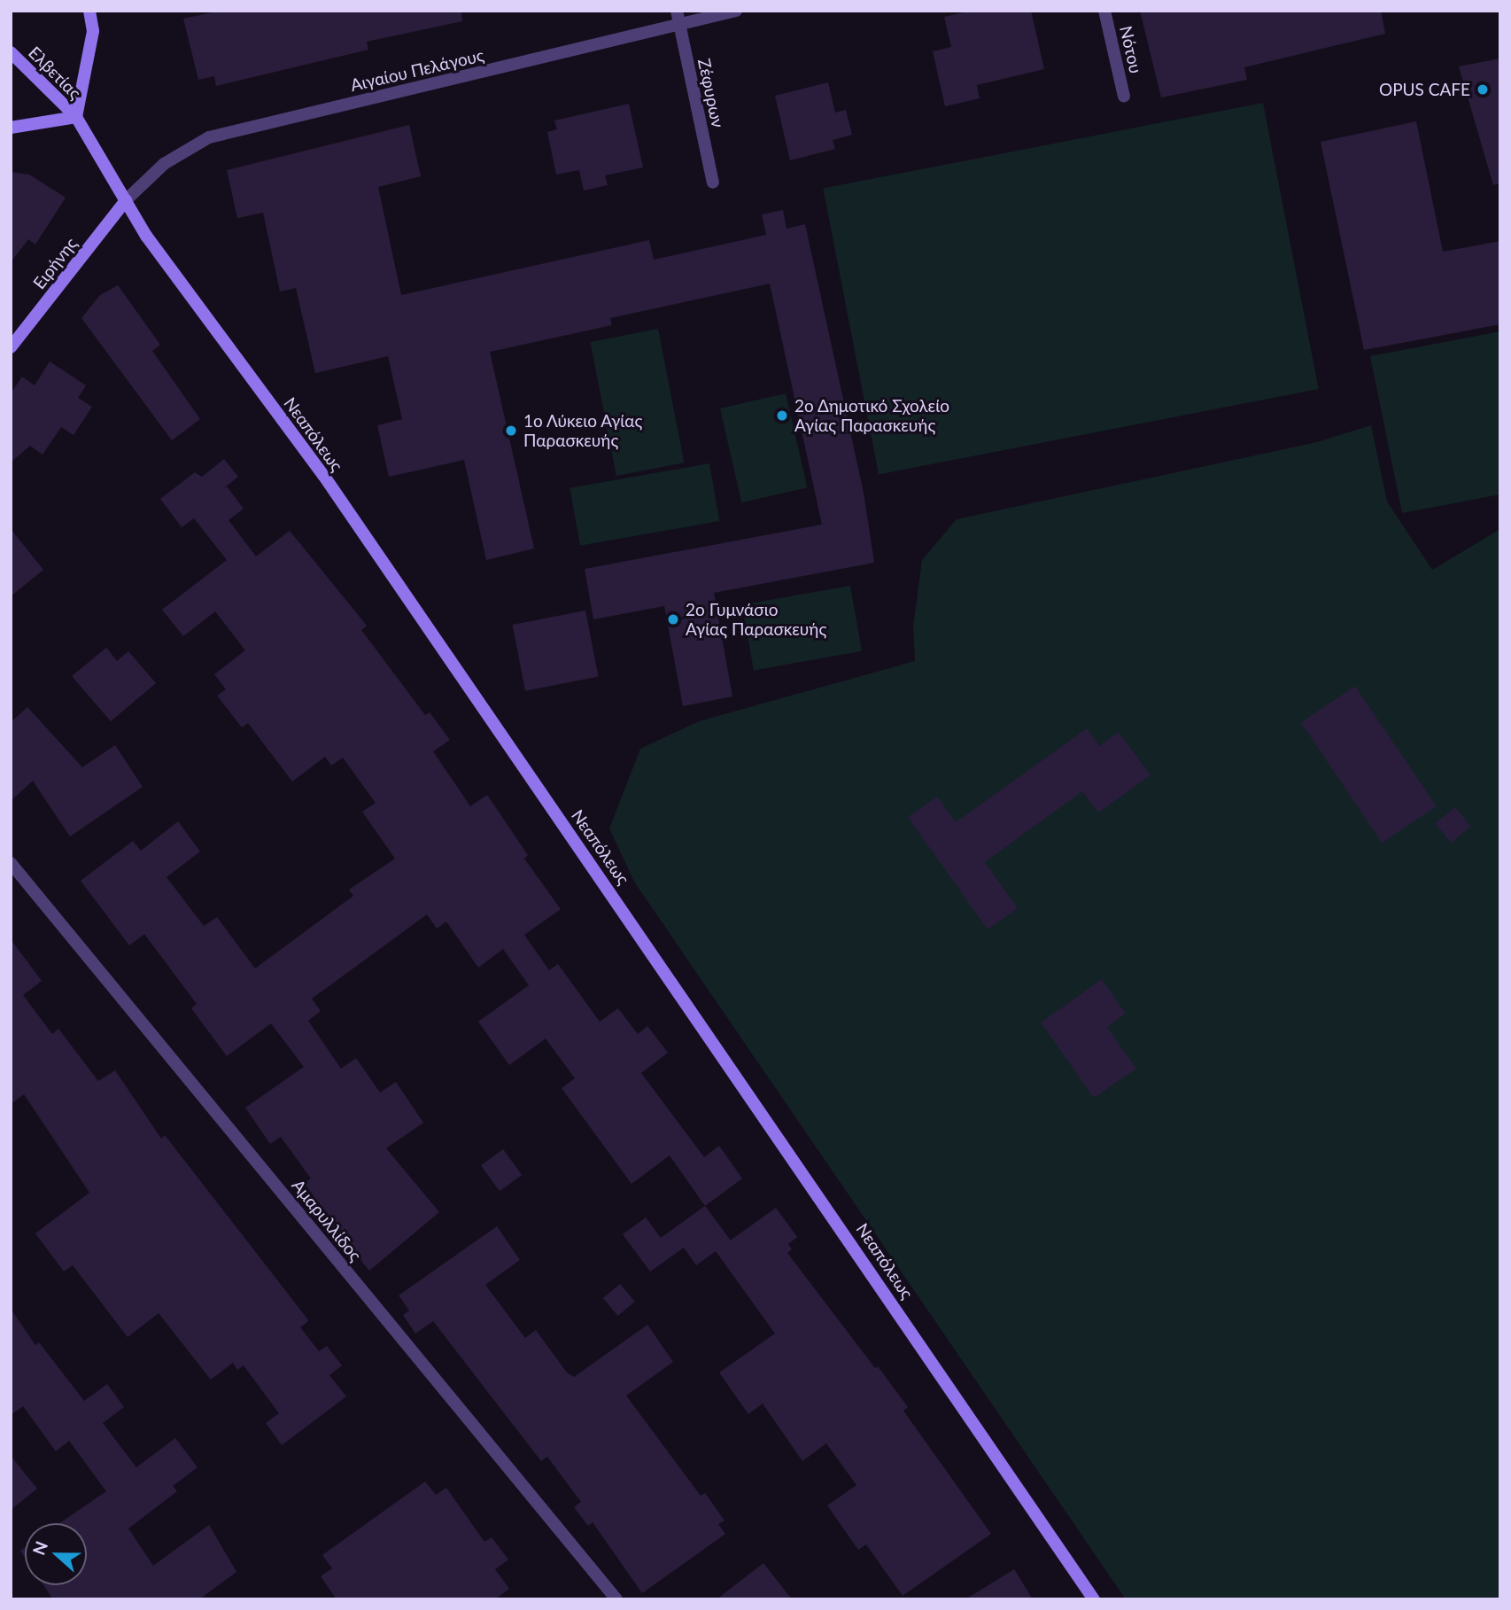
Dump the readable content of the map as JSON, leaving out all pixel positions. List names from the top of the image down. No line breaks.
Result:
{"streets":{"street":["Νότου","Αιγαίου Πελάγους","Ελβετίας","Ζέφυρων","Ειρήνης","Νεαπόλεως","Αμαρυλλίδος"]},"crossings":[["Αιγαίου Πελάγους","Ζέφυρων"],["Αιγαίου Πελάγους","Ειρήνης"],["Αιγαίου Πελάγους","Νεαπόλεως"],["Ελβετίας","Νεαπόλεως"],["Ειρήνης","Νεαπόλεως"]],"places":["OPUS CAFE","2ο Δημοτικό Σχολείο Αγίας Παρασκευής","1ο Λύκειο Αγίας Παρασκευής","2ο Γυμνάσιο Αγίας Παρασκευής"],"north":"left"}
